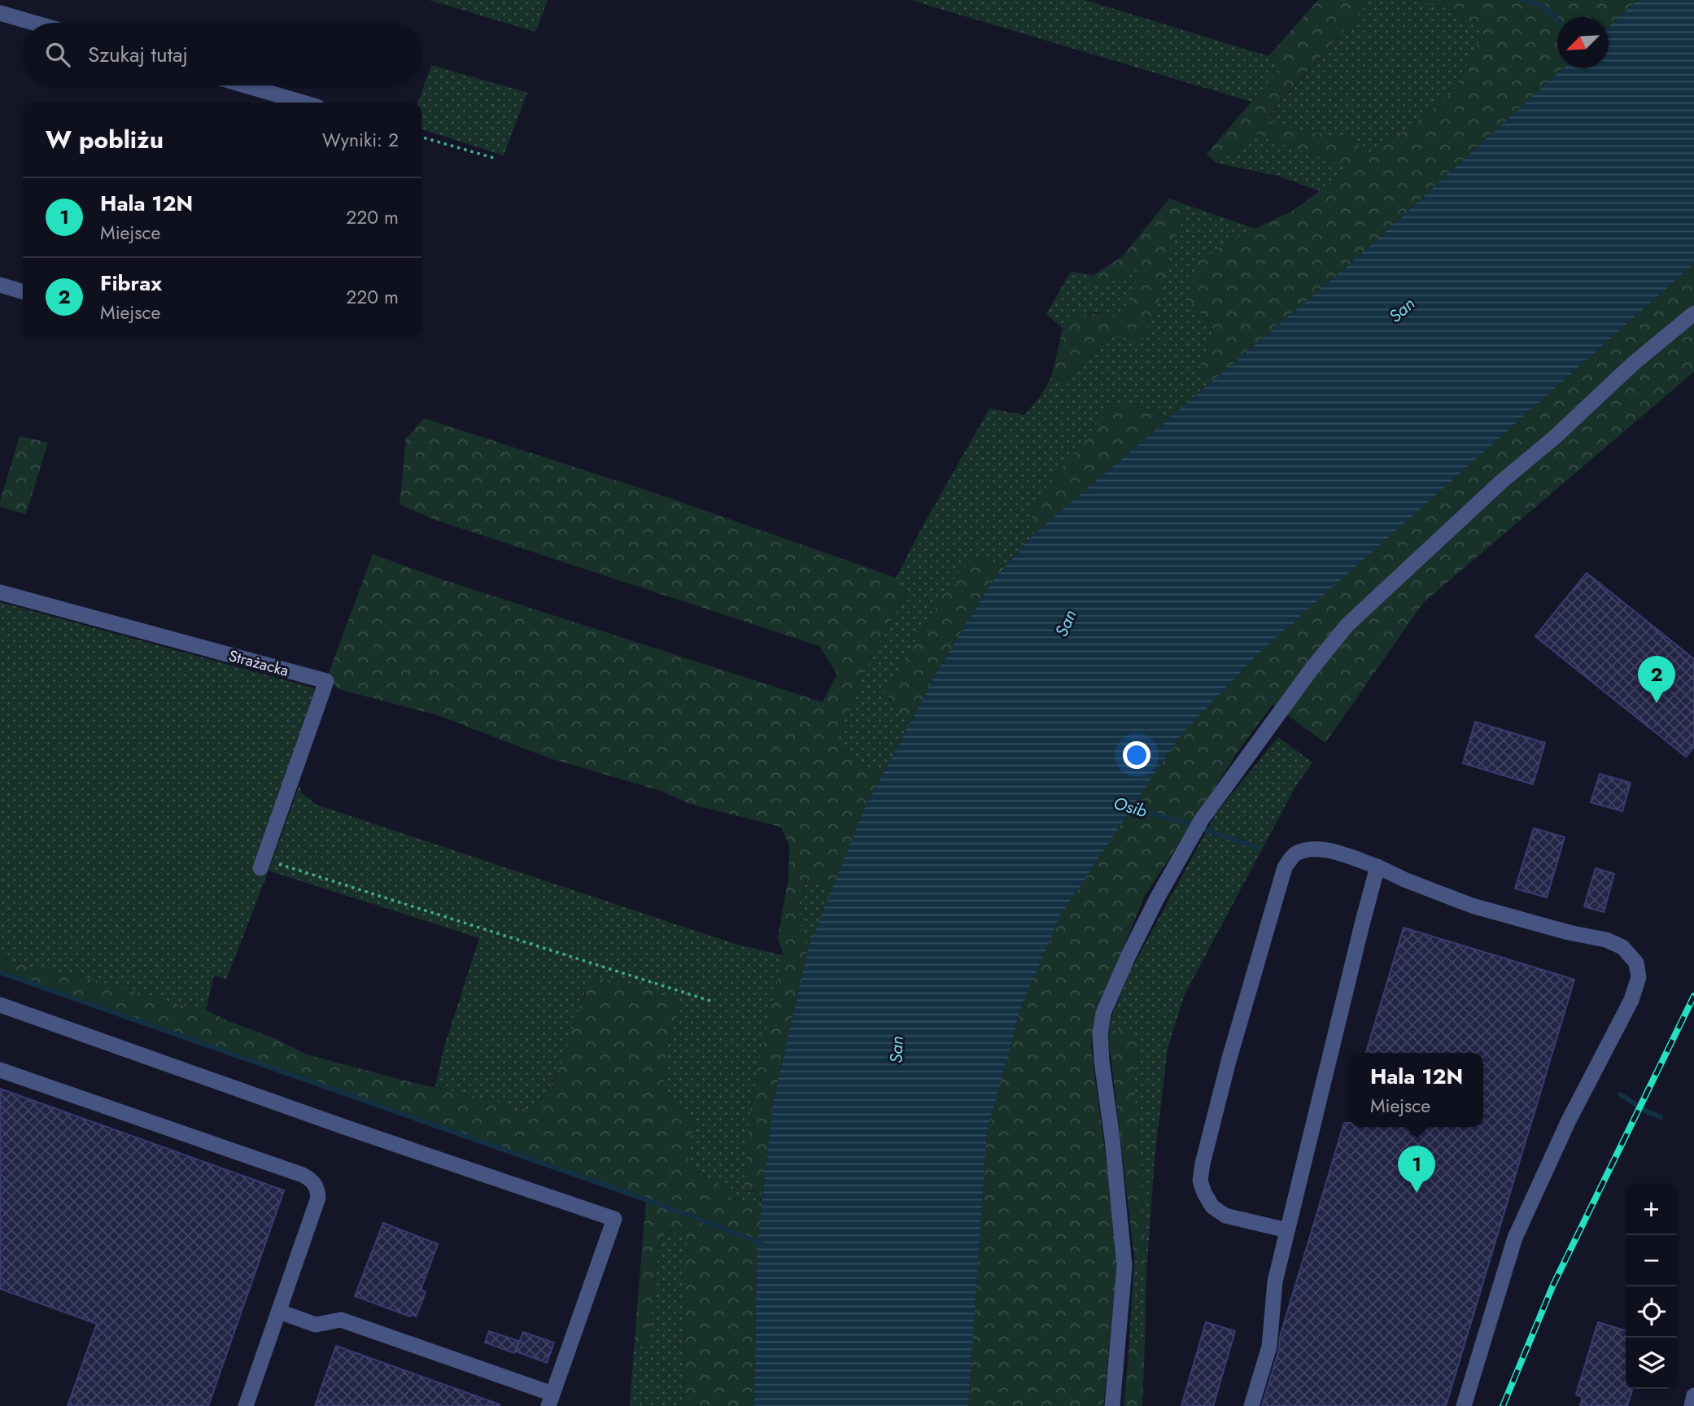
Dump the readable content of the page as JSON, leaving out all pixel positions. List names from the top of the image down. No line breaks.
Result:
{"streets":{"street":["Strażacka"]},"water":["San","Osib"],"north":"bottom left","page":{"search":"Szukaj tutaj","heading":["W pobliżu","Wyniki: 2"],"list":[{"mark":"1","name":"Hala 12N","note":"Miejsce","value":"220 m"},{"mark":"2","name":"Fibrax","note":"Miejsce","value":"220 m"}],"pins":["2","1"],"popup":["Hala 12N","Miejsce"],"map_buttons":["+","−"]}}
